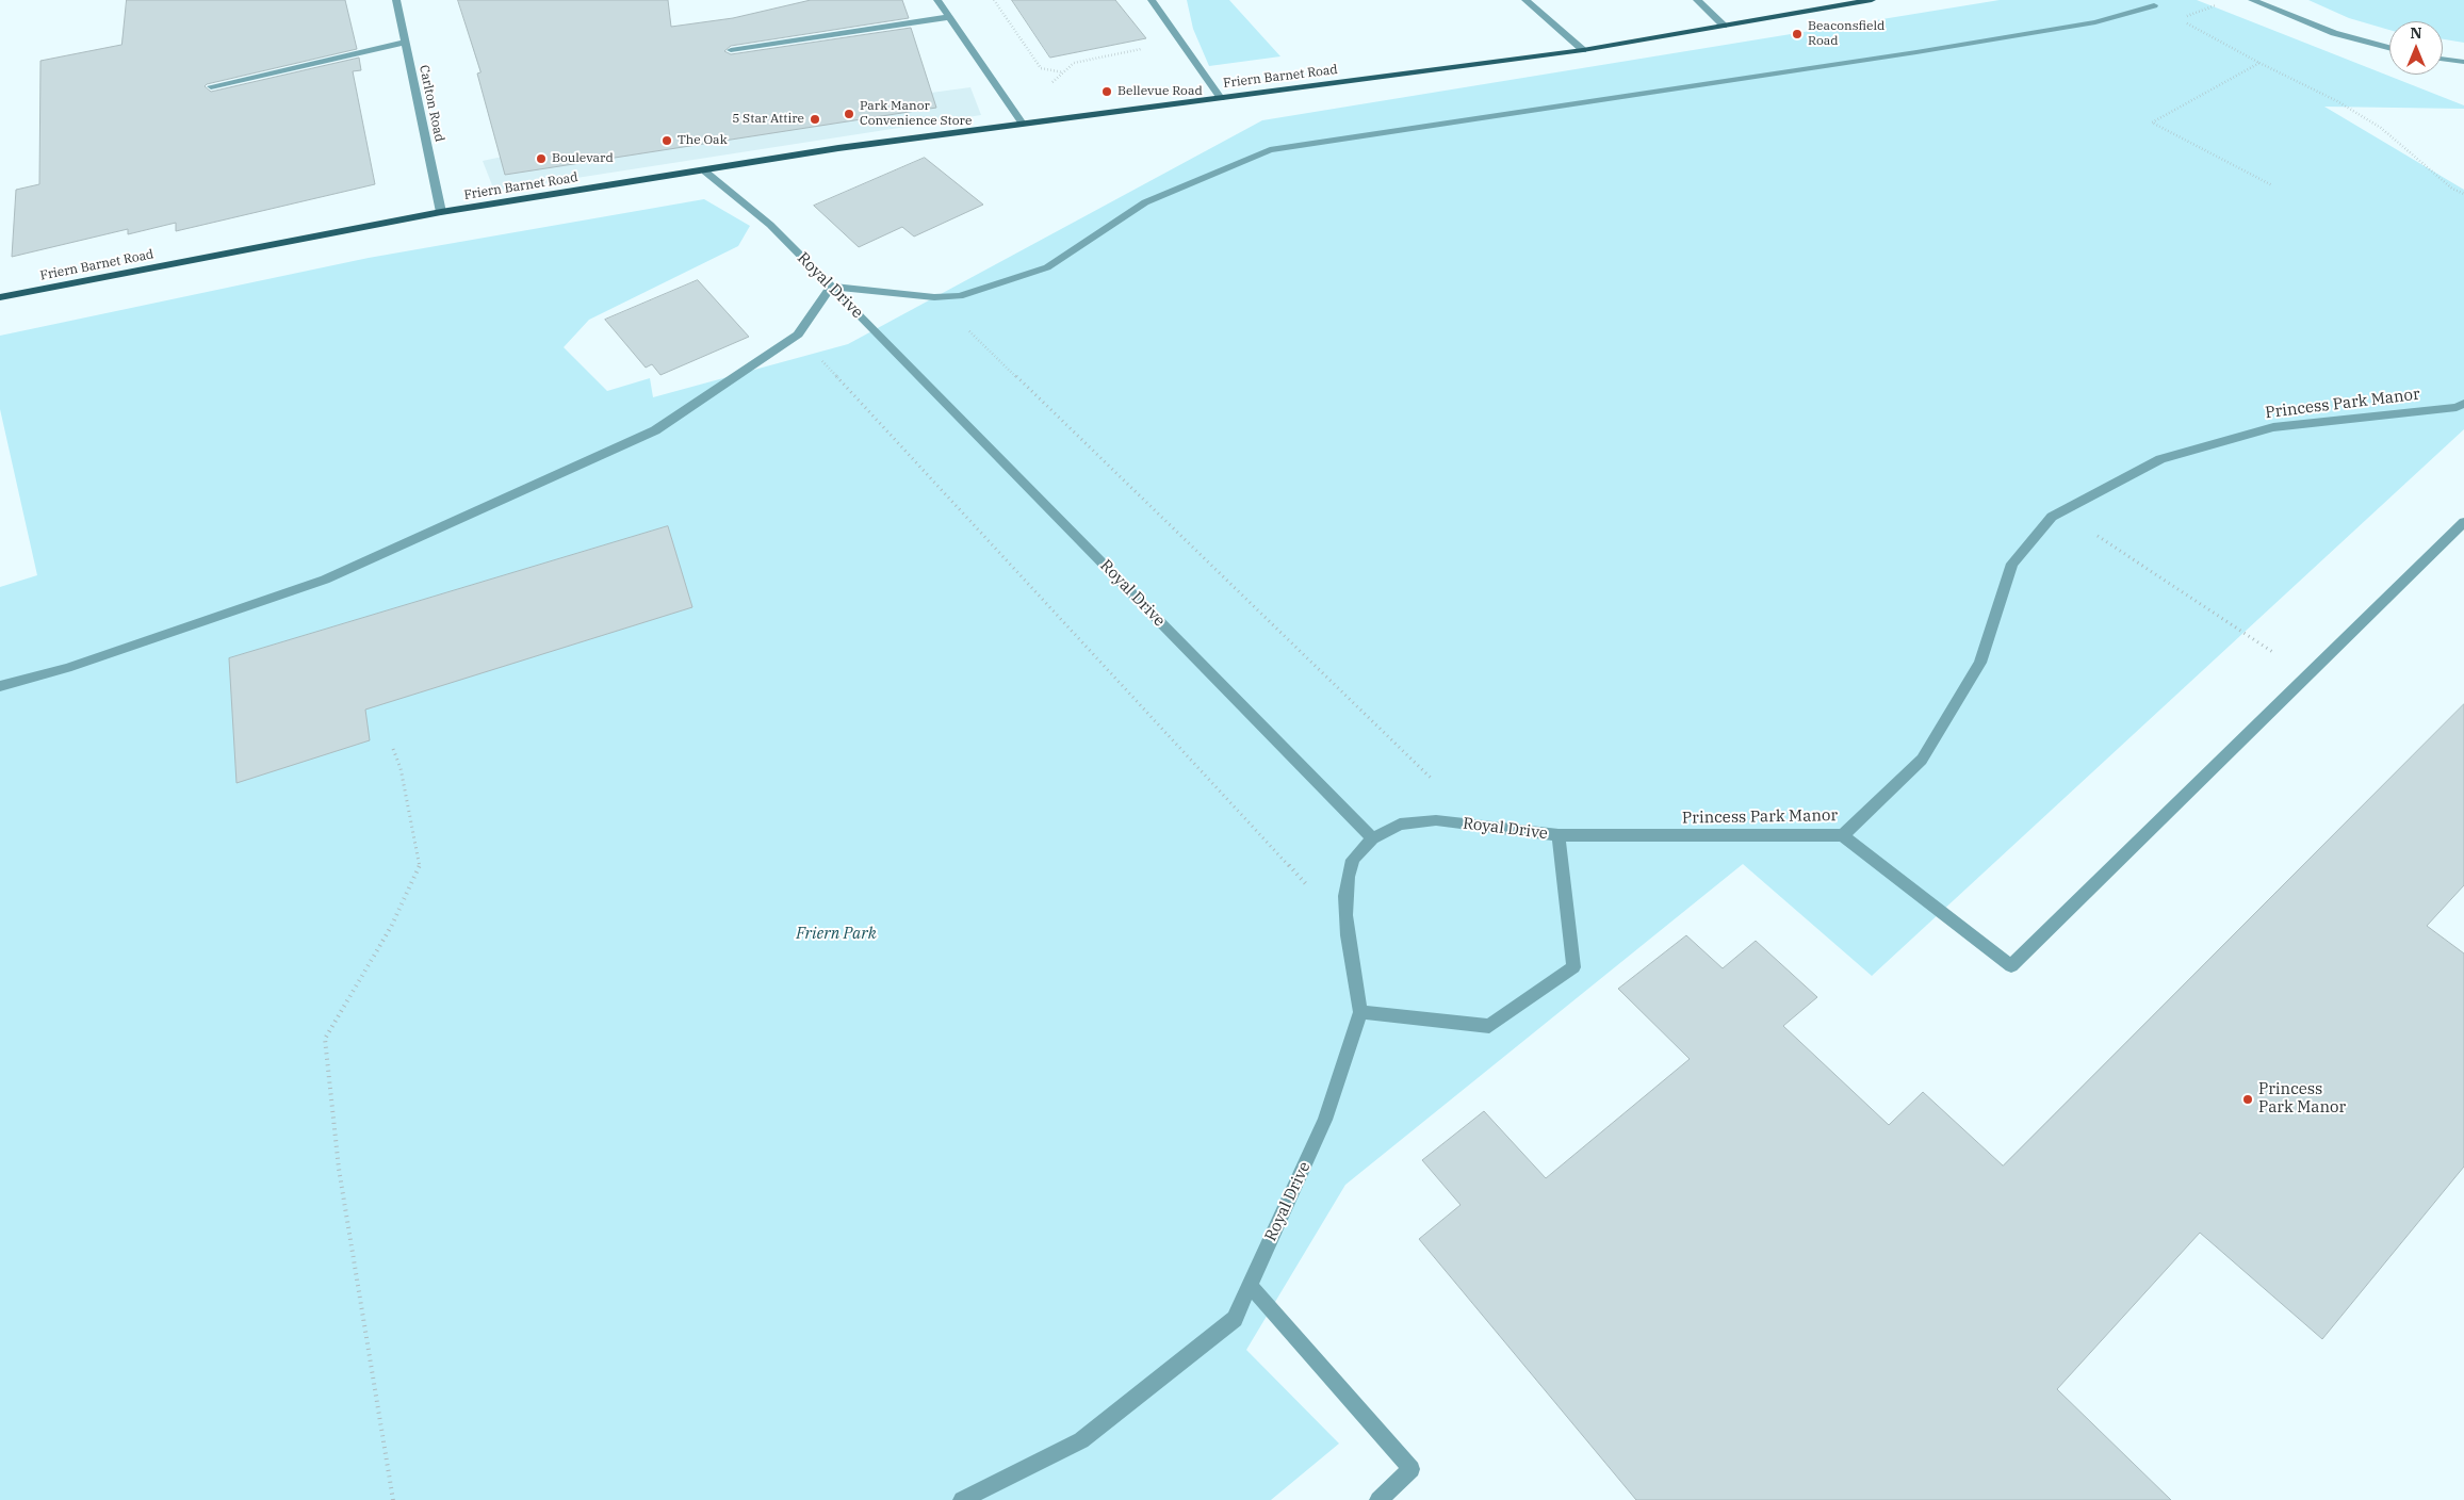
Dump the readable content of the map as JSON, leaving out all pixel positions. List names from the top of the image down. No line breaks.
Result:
{"streets":{"main road":["Friern Barnet Road"],"street":["Carlton Road","Royal Drive","Princess Park Manor"]},"crossings":[["Friern Barnet Road","Carlton Road"],["Friern Barnet Road","Royal Drive"],["Royal Drive","Princess Park Manor"]],"parks":["Friern Park"],"places":["Beaconsfield Road","Bellevue Road","Park Manor Convenience Store","5 Star Attire","The Oak","Boulevard","Princess Park Manor"],"north":"top"}
